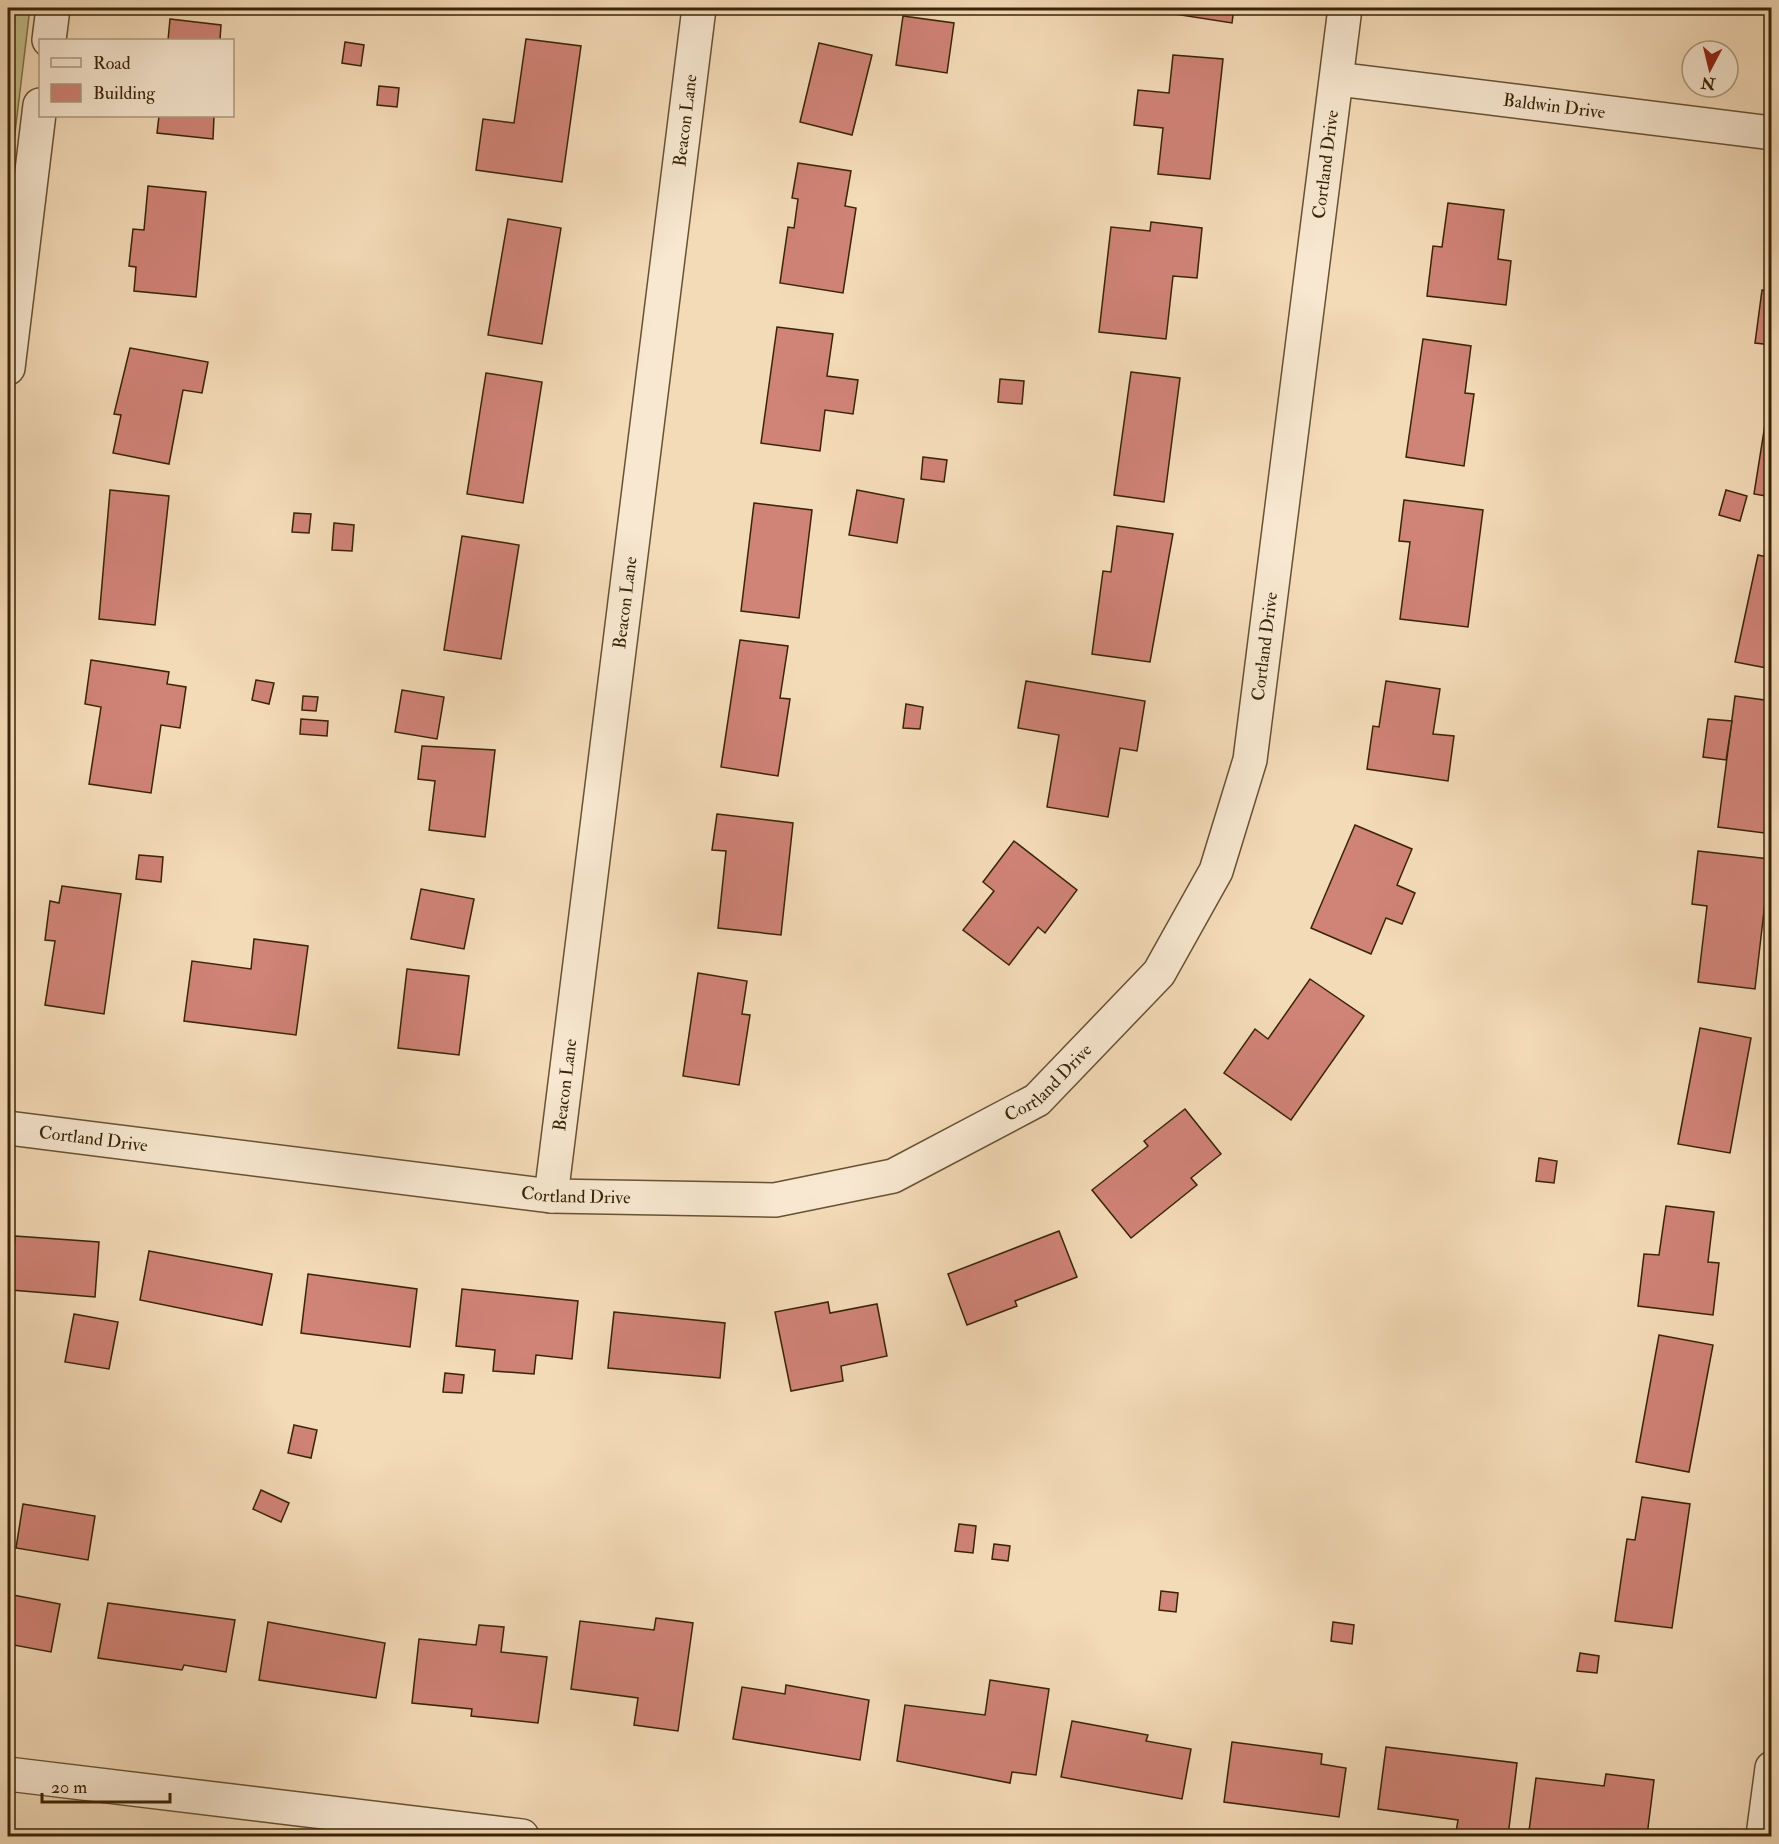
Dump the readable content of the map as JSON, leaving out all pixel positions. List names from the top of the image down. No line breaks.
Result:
{"streets":{"street":["Baldwin Drive","Beacon Lane","Cortland Drive"]},"crossings":[["Baldwin Drive","Cortland Drive"],["Beacon Lane","Cortland Drive"]],"legend":["Road","Building"],"scale_bar":"20 m","north":"bottom"}
